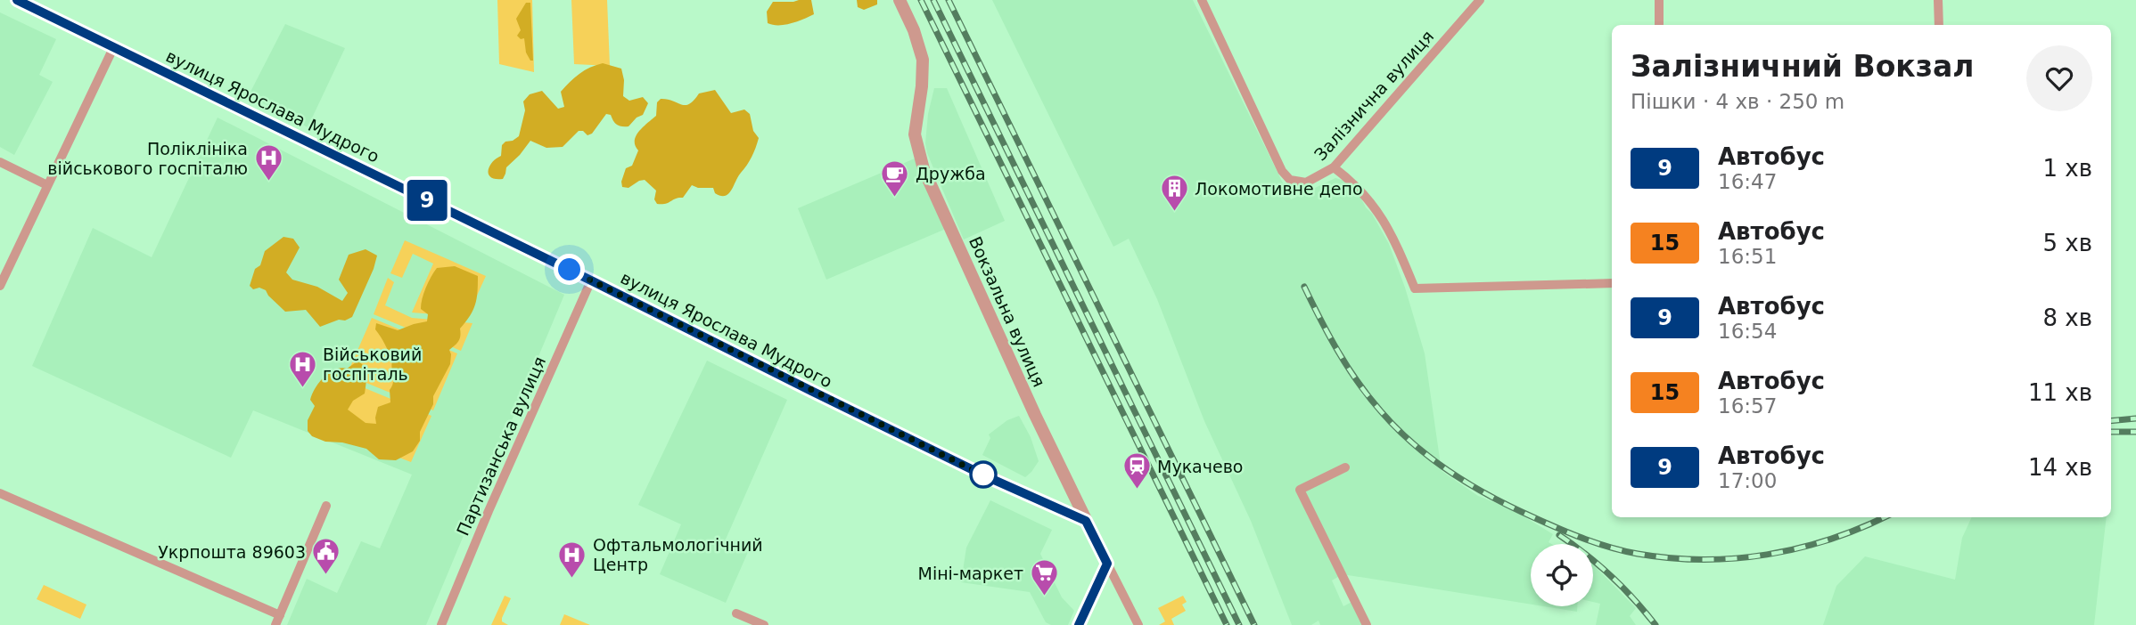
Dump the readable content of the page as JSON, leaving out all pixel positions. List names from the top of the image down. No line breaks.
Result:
{"streets":{"street":["Залізнична вулиця","вулиця Ярослава Мудрого","Вокзальна вулиця","Партизанська вулиця"]},"crossings":[["вулиця Ярослава Мудрого","Вокзальна вулиця"],["вулиця Ярослава Мудрого","Партизанська вулиця"]],"places":{"hospital":["Поліклініка військового госпіталю","Військовий госпіталь","Офтальмологічний Центр"],"cafe":["Дружба"],"building":["Локомотивне депо"],"station":["Мукачево"],"public building":["Укрпошта 89603"],"supermarket":["Міні-маркет"]},"lines":["bus line 9"],"page":{"on_map":"9","heading":["Залізничний Вокзал","Пішки · 4 хв · 250 m"],"list":[{"mark":"9","name":"Автобус","note":"16:47","value":"1 хв"},{"mark":"15","name":"Автобус","note":"16:51","value":"5 хв"},{"mark":"9","name":"Автобус","note":"16:54","value":"8 хв"},{"mark":"15","name":"Автобус","note":"16:57","value":"11 хв"},{"mark":"9","name":"Автобус","note":"17:00","value":"14 хв"}]}}
